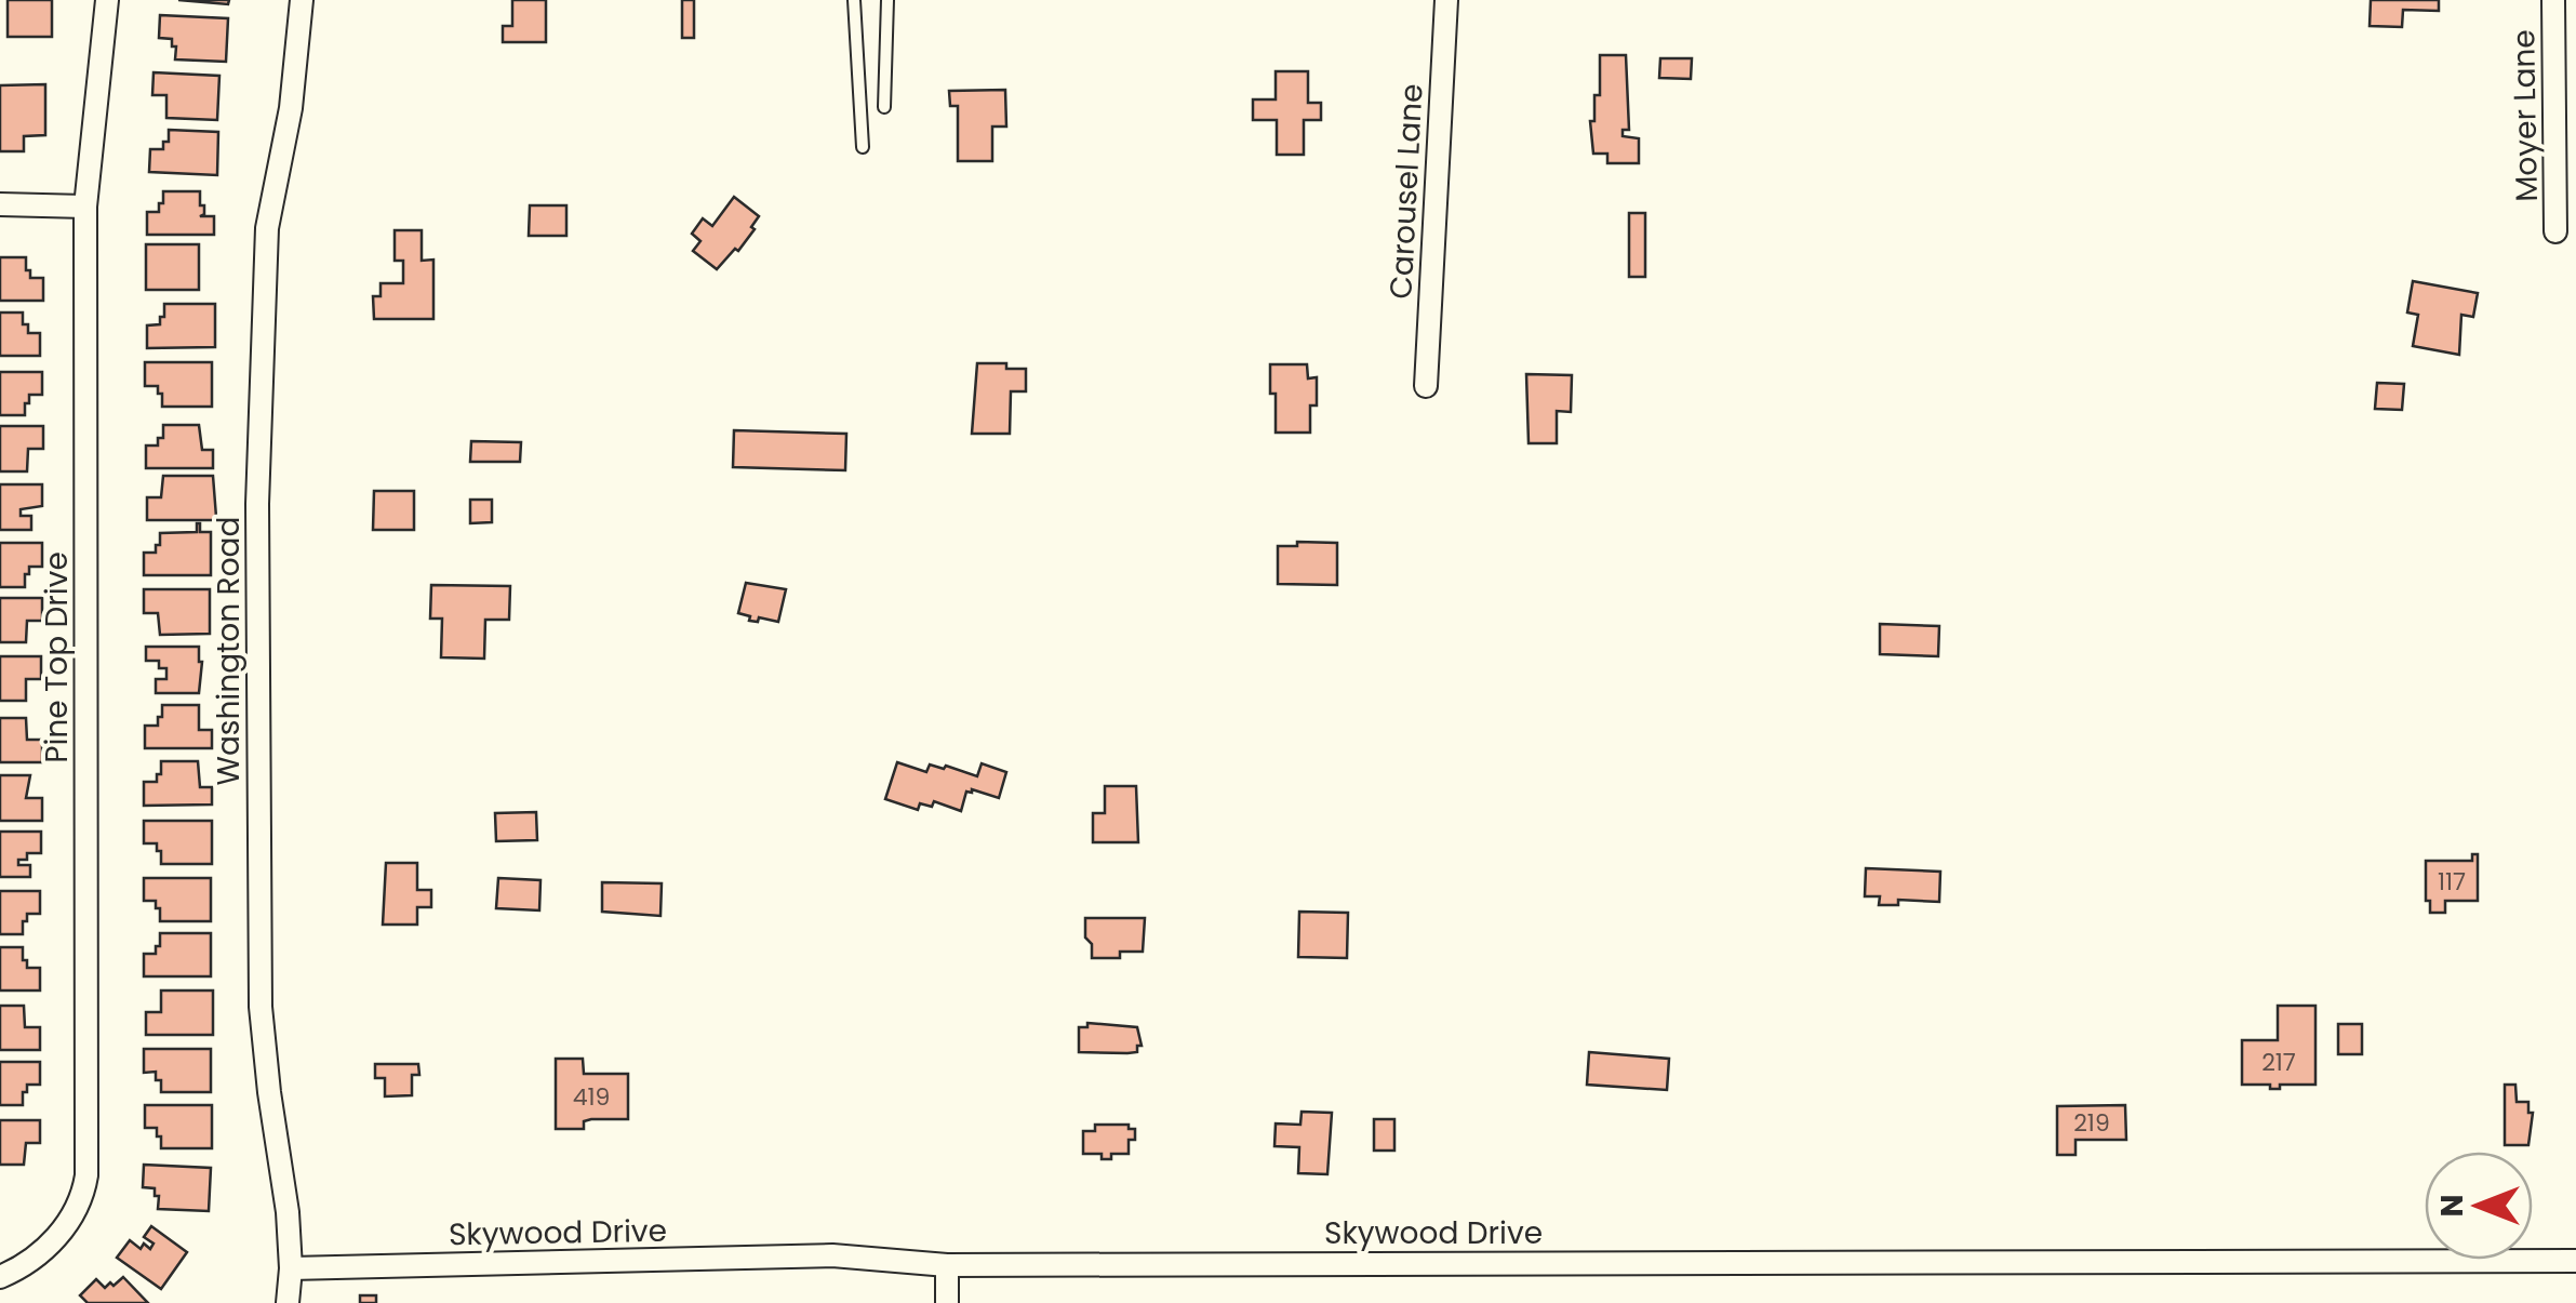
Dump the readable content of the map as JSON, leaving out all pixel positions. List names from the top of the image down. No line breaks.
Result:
{"streets":{"street":["Moyer Lane","Carousel Lane","Washington Road","Pine Top Drive","Skywood Drive"]},"crossings":[["Washington Road","Skywood Drive"]],"house_numbers":["117","217","419","219"],"north":"left"}
